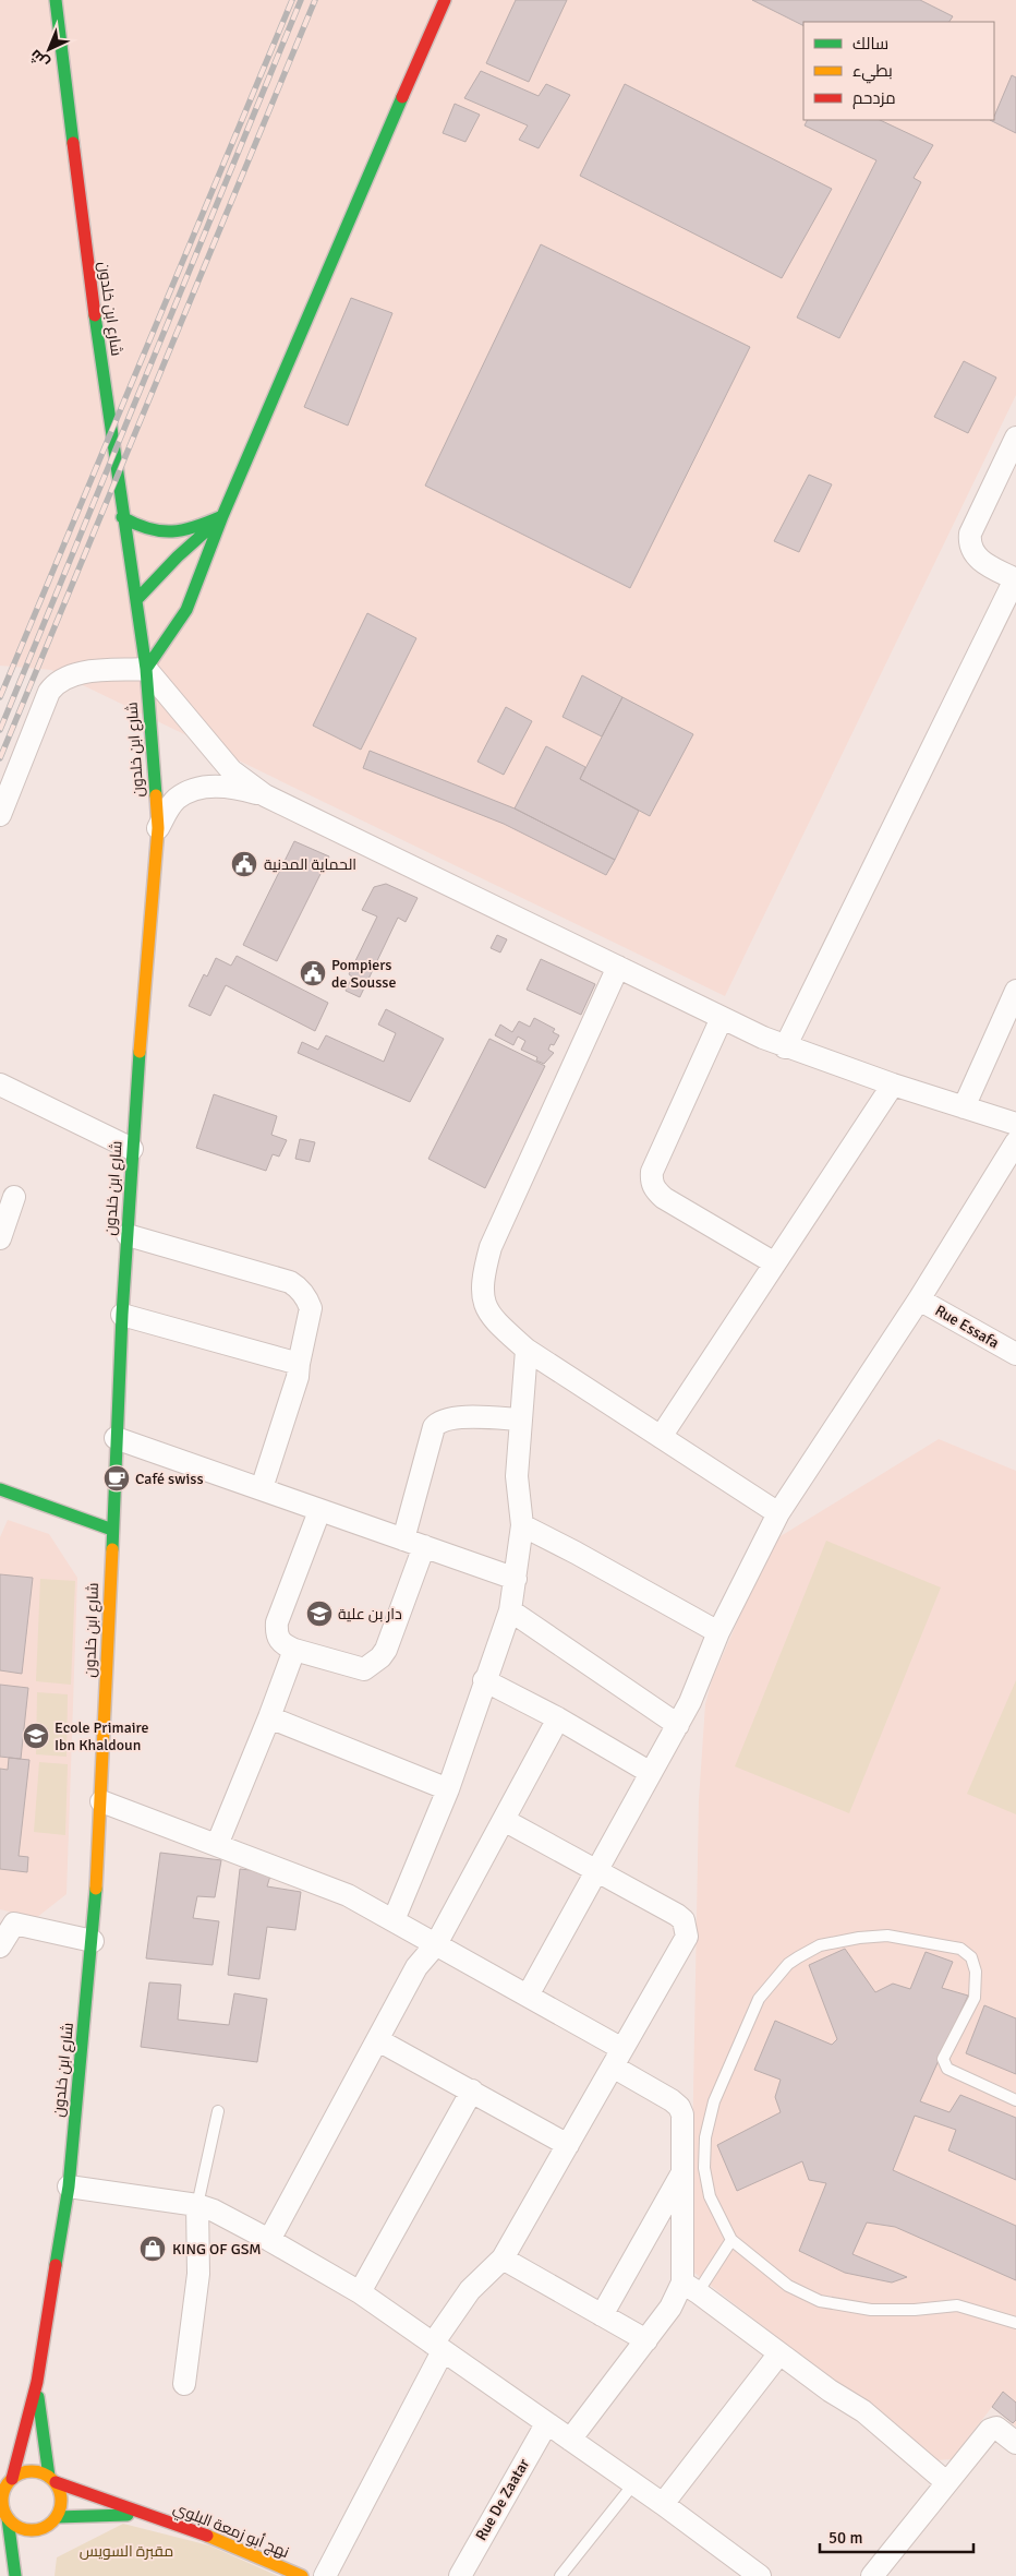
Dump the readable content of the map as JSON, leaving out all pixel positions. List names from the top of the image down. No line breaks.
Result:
{"streets":{"main road":["شارع ابن خلدون","نهج أبو زمعة البلوي"],"street":["Rue Essafa","Rue De Zaatar"]},"crossings":[["شارع ابن خلدون","نهج أبو زمعة البلوي"]],"parks":["مقبرة السويس"],"places":{"public building":["الحماية المدنية","Pompiers de Sousse"],"cafe":["Café swiss"],"school or university":["دار بن علية","Ecole Primaire Ibn Khaldoun"],"shop":["KING OF GSM"]},"legend":["سالك","بطيء","مزدحم"],"scale_bar":"50 m","north":"bottom left"}
